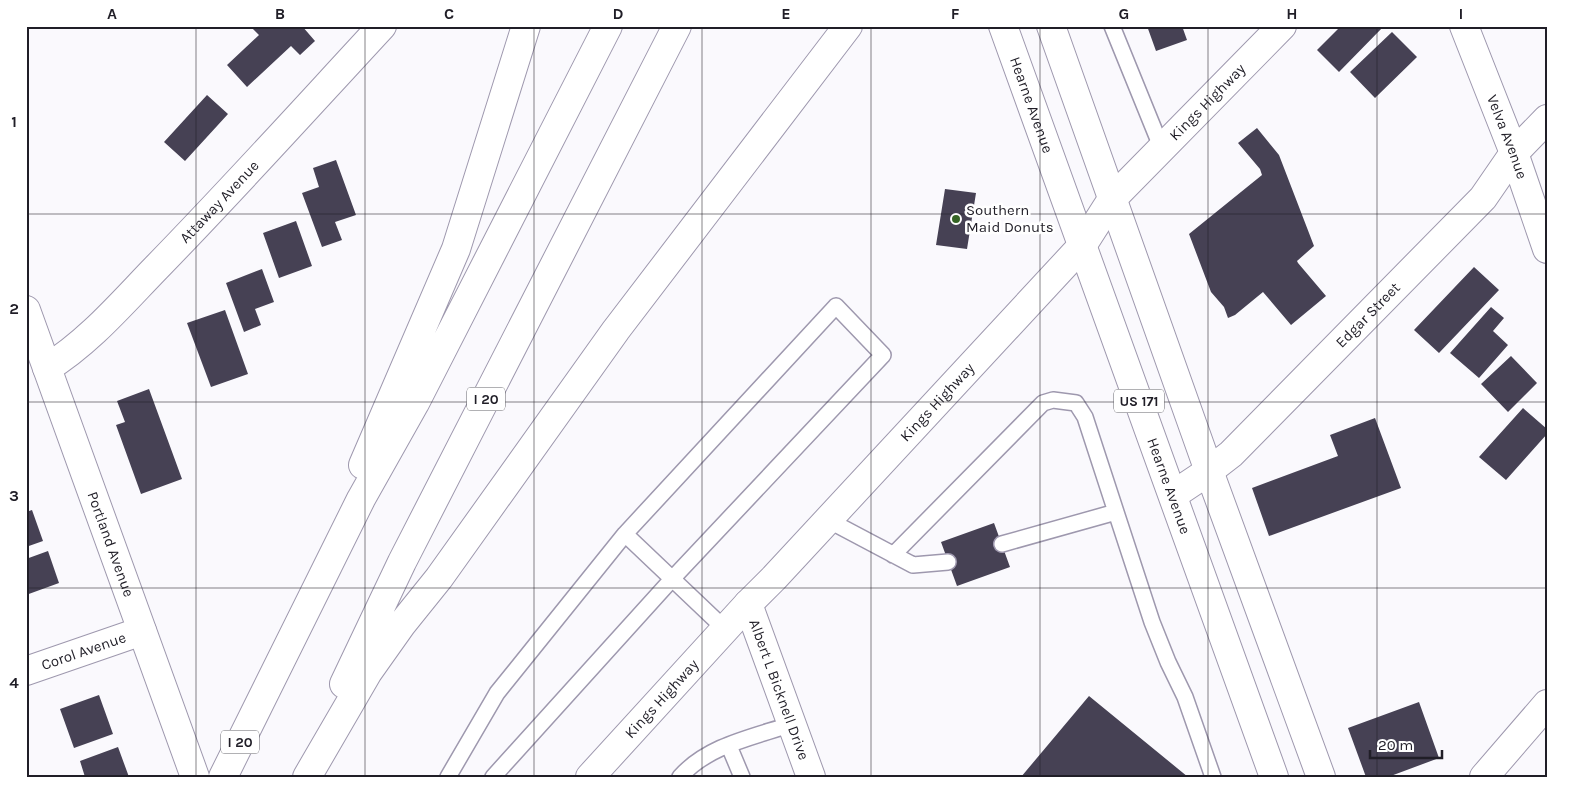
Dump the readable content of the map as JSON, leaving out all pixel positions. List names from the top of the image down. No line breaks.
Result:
{"streets":{"main road":["Kings Highway","Hearne Avenue","Velva Avenue","Attaway Avenue","Edgar Street","I 20","US 171","Portland Avenue","Corol Avenue","Albert L Bicknell Drive"]},"crossings":[["Kings Highway","Hearne Avenue"],["Kings Highway","US 171"],["Kings Highway","Albert L Bicknell Drive"],["Hearne Avenue","Edgar Street"],["Velva Avenue","Edgar Street"],["Attaway Avenue","Portland Avenue"],["Edgar Street","US 171"],["Portland Avenue","Corol Avenue"]],"places":["Southern Maid Donuts"],"scale_bar":"20 m","grid":{"columns":["A","B","C","D","E","F","G","H","I"],"rows":["1","2","3","4"]}}
